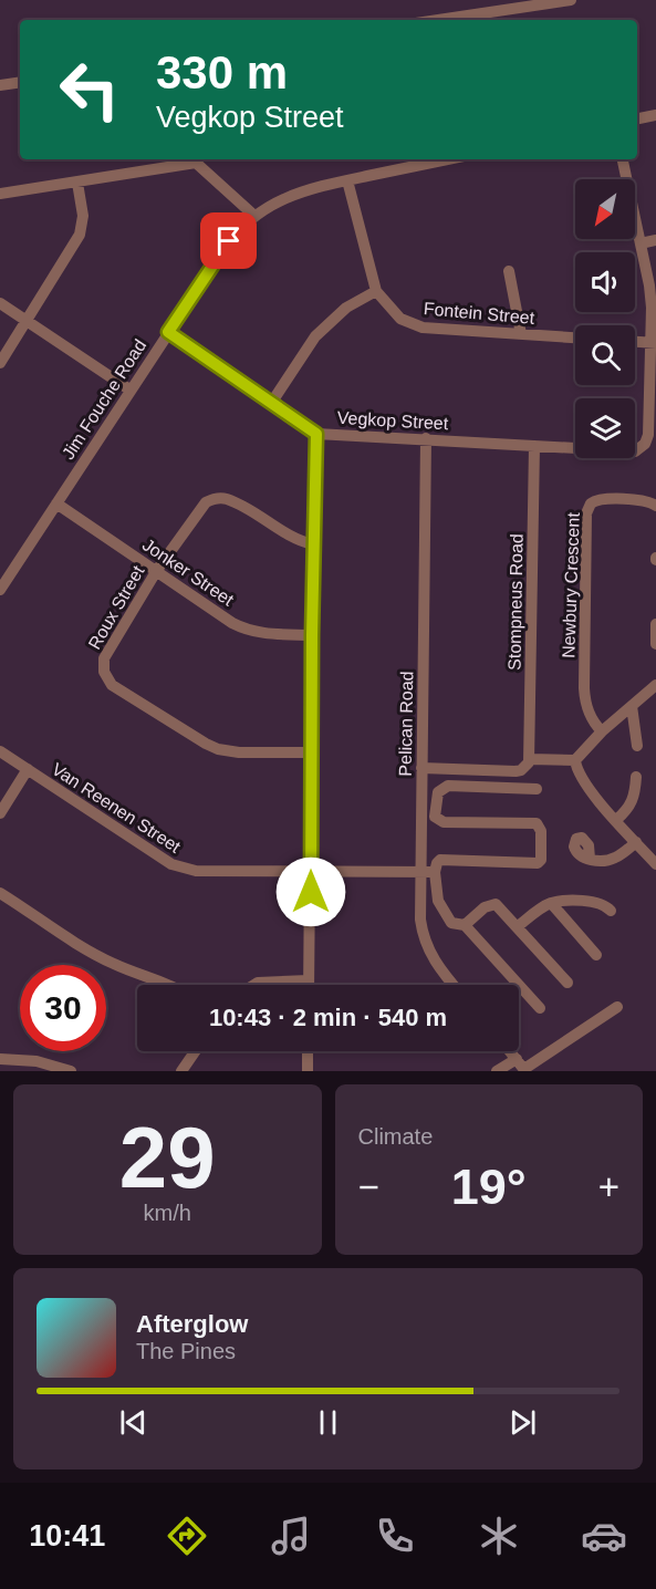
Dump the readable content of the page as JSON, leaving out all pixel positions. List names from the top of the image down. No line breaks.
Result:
{"streets":{"street":["Fontein Street","Jim Fouche Road","Vegkop Street","Jonker Street","Newbury Crescent","Stompneus Road","Roux Street","Pelican Road","Van Reenen Street"]},"crossings":[["Fontein Street","Jim Fouche Road"],["Jim Fouche Road","Vegkop Street"],["Jim Fouche Road","Jonker Street"],["Vegkop Street","Stompneus Road"],["Vegkop Street","Pelican Road"],["Jonker Street","Roux Street"],["Pelican Road","Van Reenen Street"]],"north":"bottom left","page":{"turn":["330 m","Vegkop Street"],"limit":"30","trip":"10:43 · 2 min · 540 m","tile":[["29","km/h"],"Climate"],"heat":["−","19°","+"],"song":["Afterglow","The Pines"],"tabs":"10:41"}}
